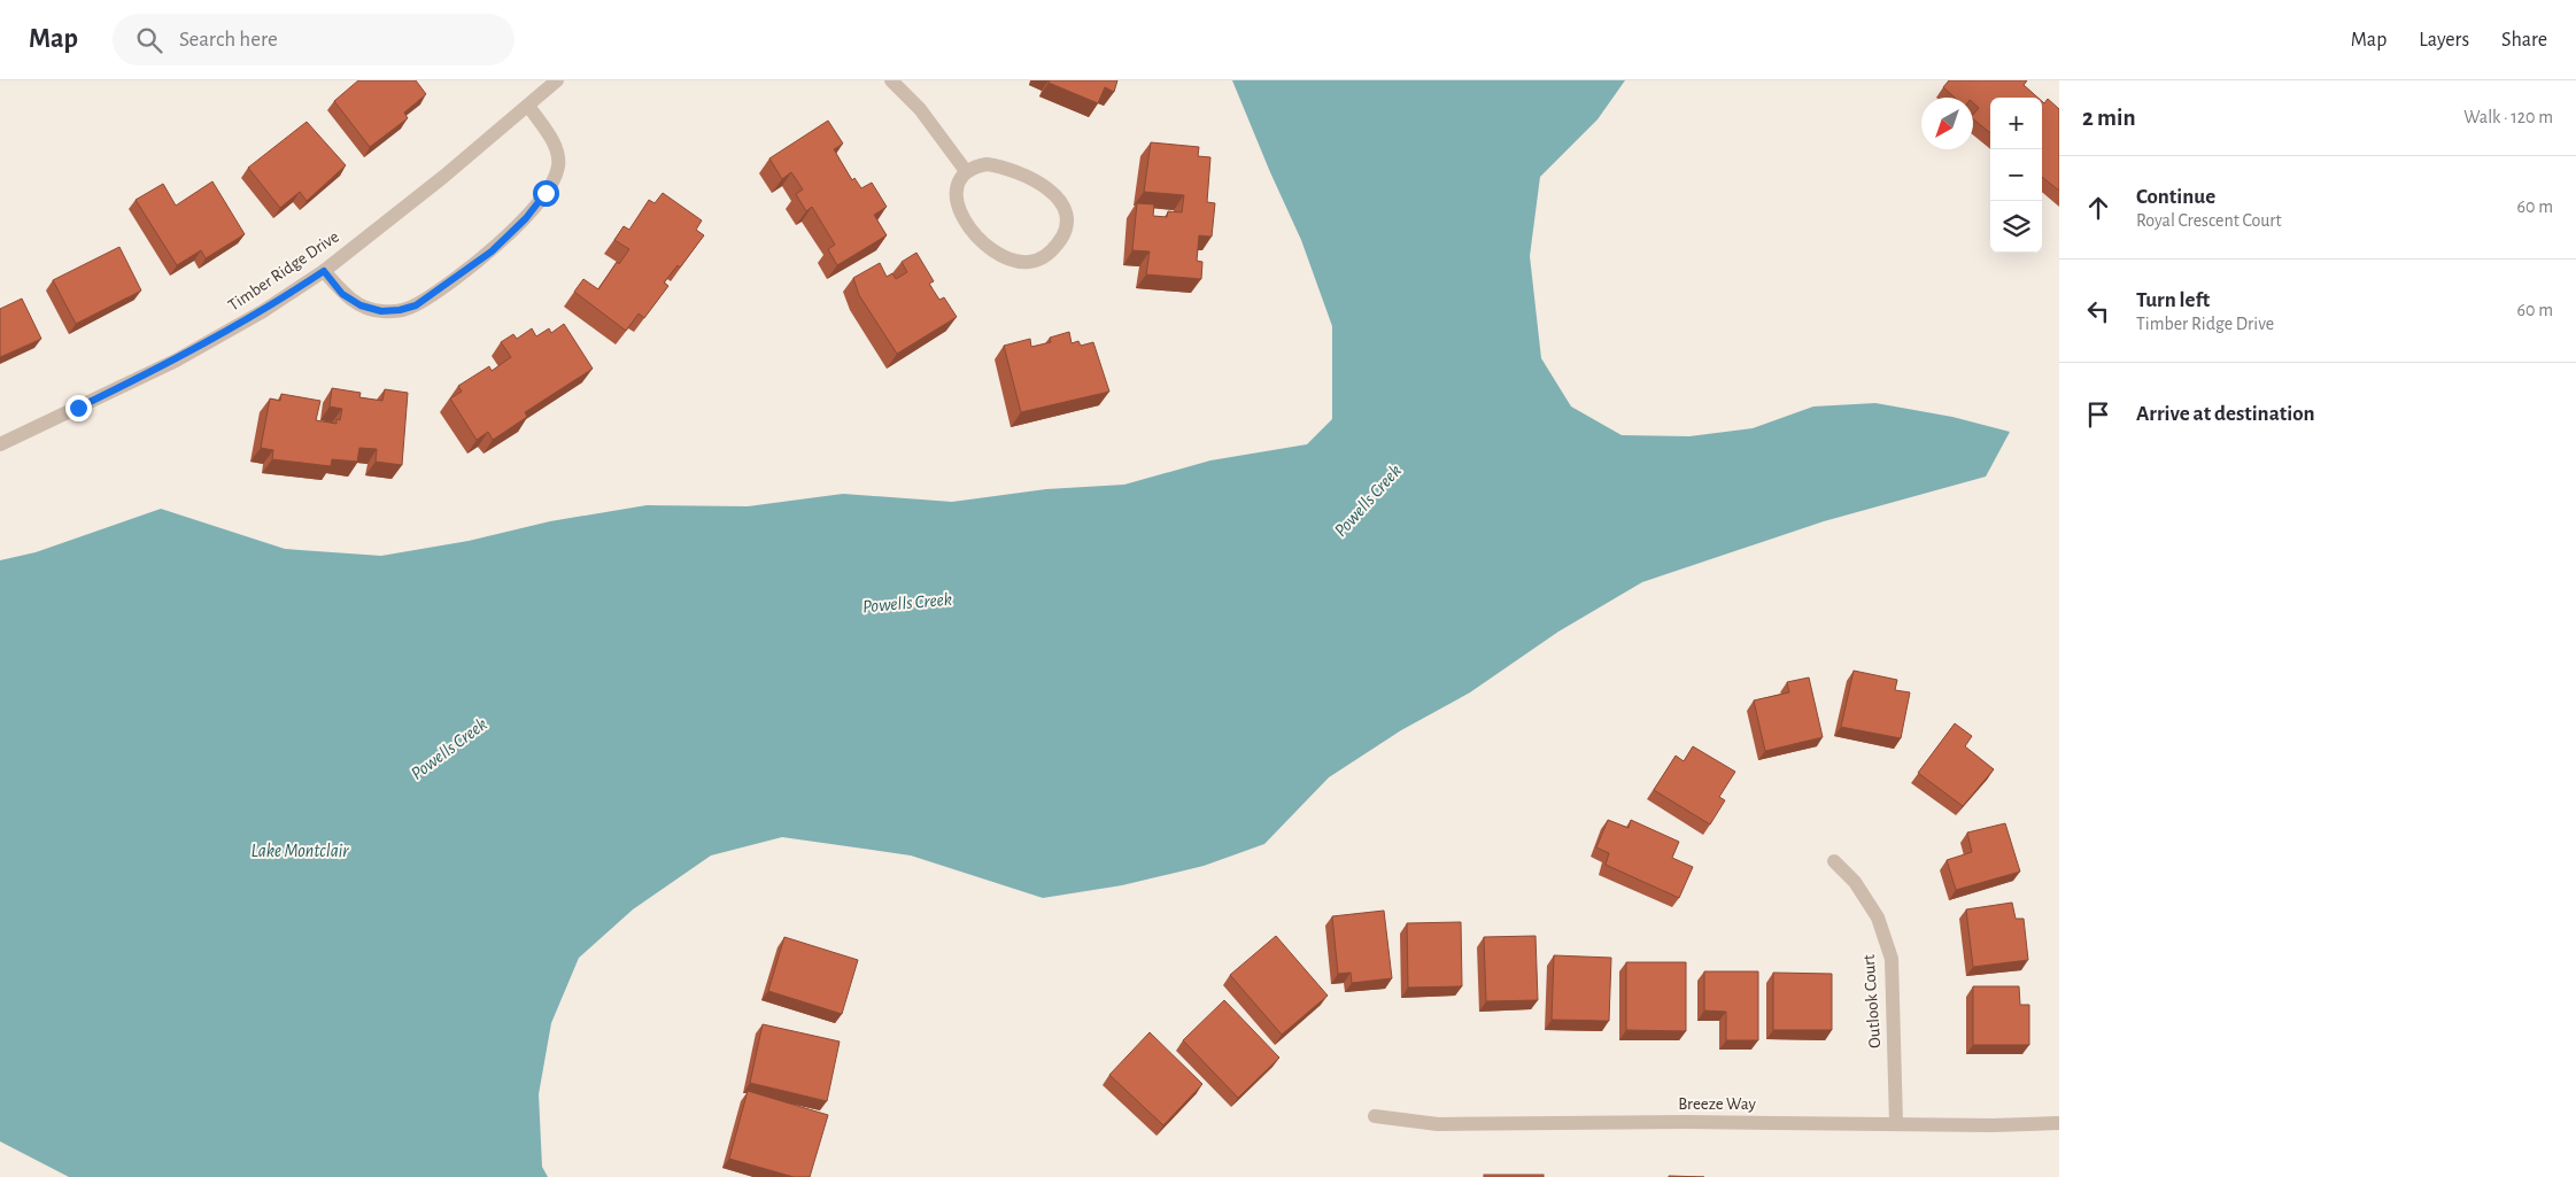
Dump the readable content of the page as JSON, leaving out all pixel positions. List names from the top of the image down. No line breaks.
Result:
{"streets":{"street":["Timber Ridge Drive","Outlook Court","Breeze Way"]},"crossings":[["Outlook Court","Breeze Way"]],"water":["Powells Creek","Lake Montclair"],"north":"bottom left","page":{"header":"Map","search":"Search here","nav":["Map","Layers","Share"],"heading":["2 min","Walk · 120 m"],"map_buttons":["+","−"],"list":[["Continue","Royal Crescent Court","60 m"],["Turn left","Timber Ridge Drive","60 m"],"Arrive at destination"]}}
